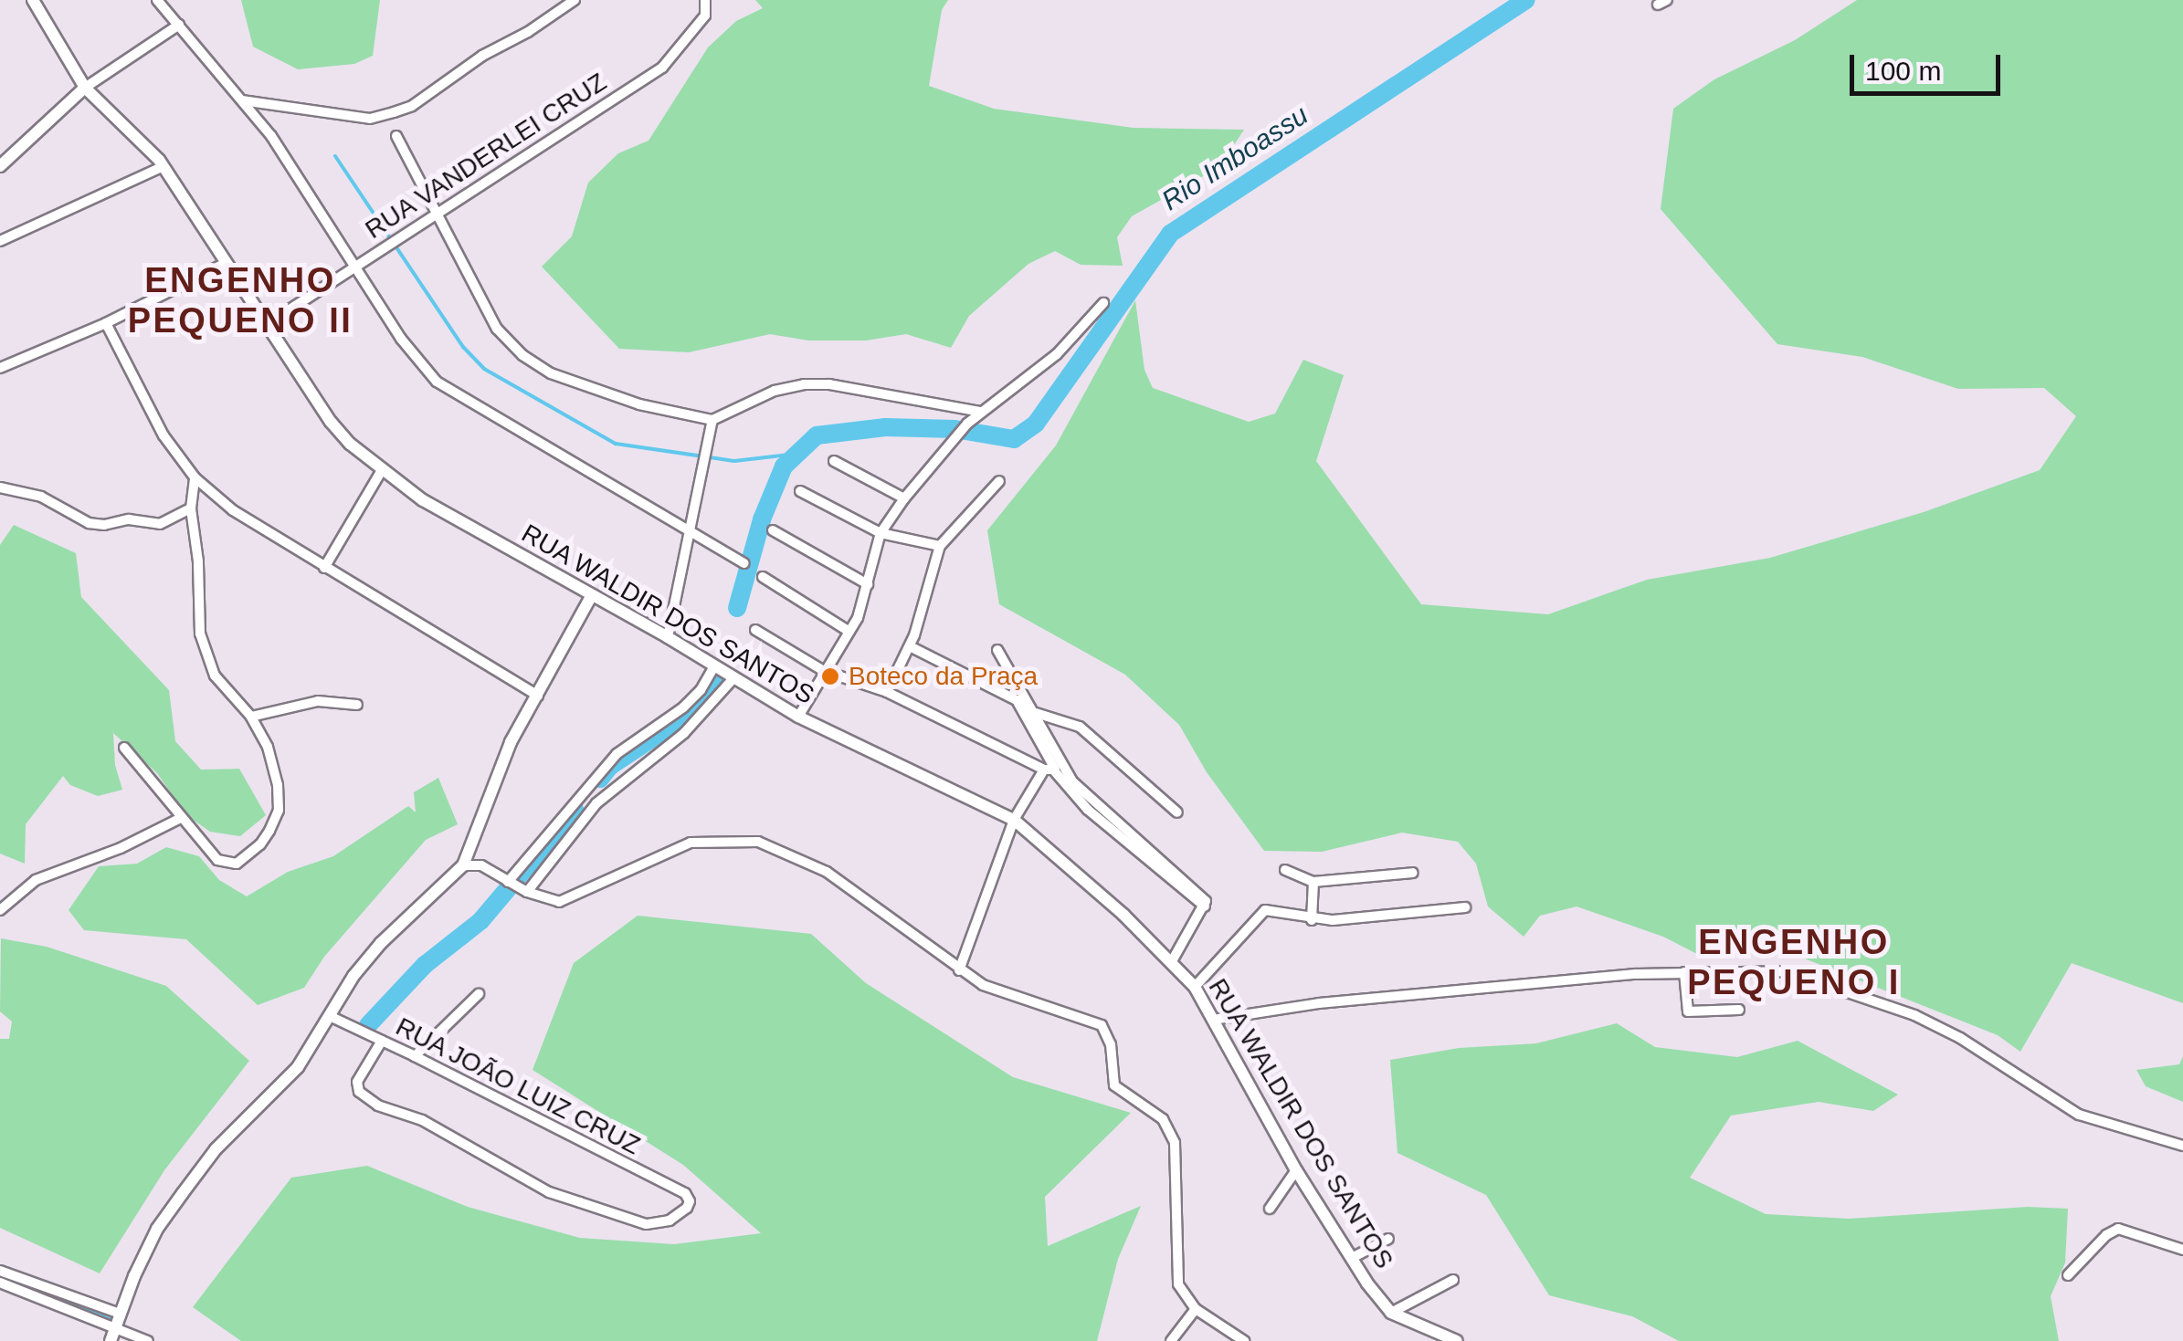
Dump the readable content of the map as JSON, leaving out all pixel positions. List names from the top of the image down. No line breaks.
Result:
{"streets":{"street":["RUA VANDERLEI CRUZ","RUA WALDIR DOS SANTOS","RUA JOÃO LUIZ CRUZ"]},"crossings":[["RUA VANDERLEI CRUZ","RUA WALDIR DOS SANTOS"]],"districts":["ENGENHO PEQUENO II","ENGENHO PEQUENO I"],"water":["Rio Imboassu"],"places":["Boteco da Praça"],"scale_bar":"100 m"}
